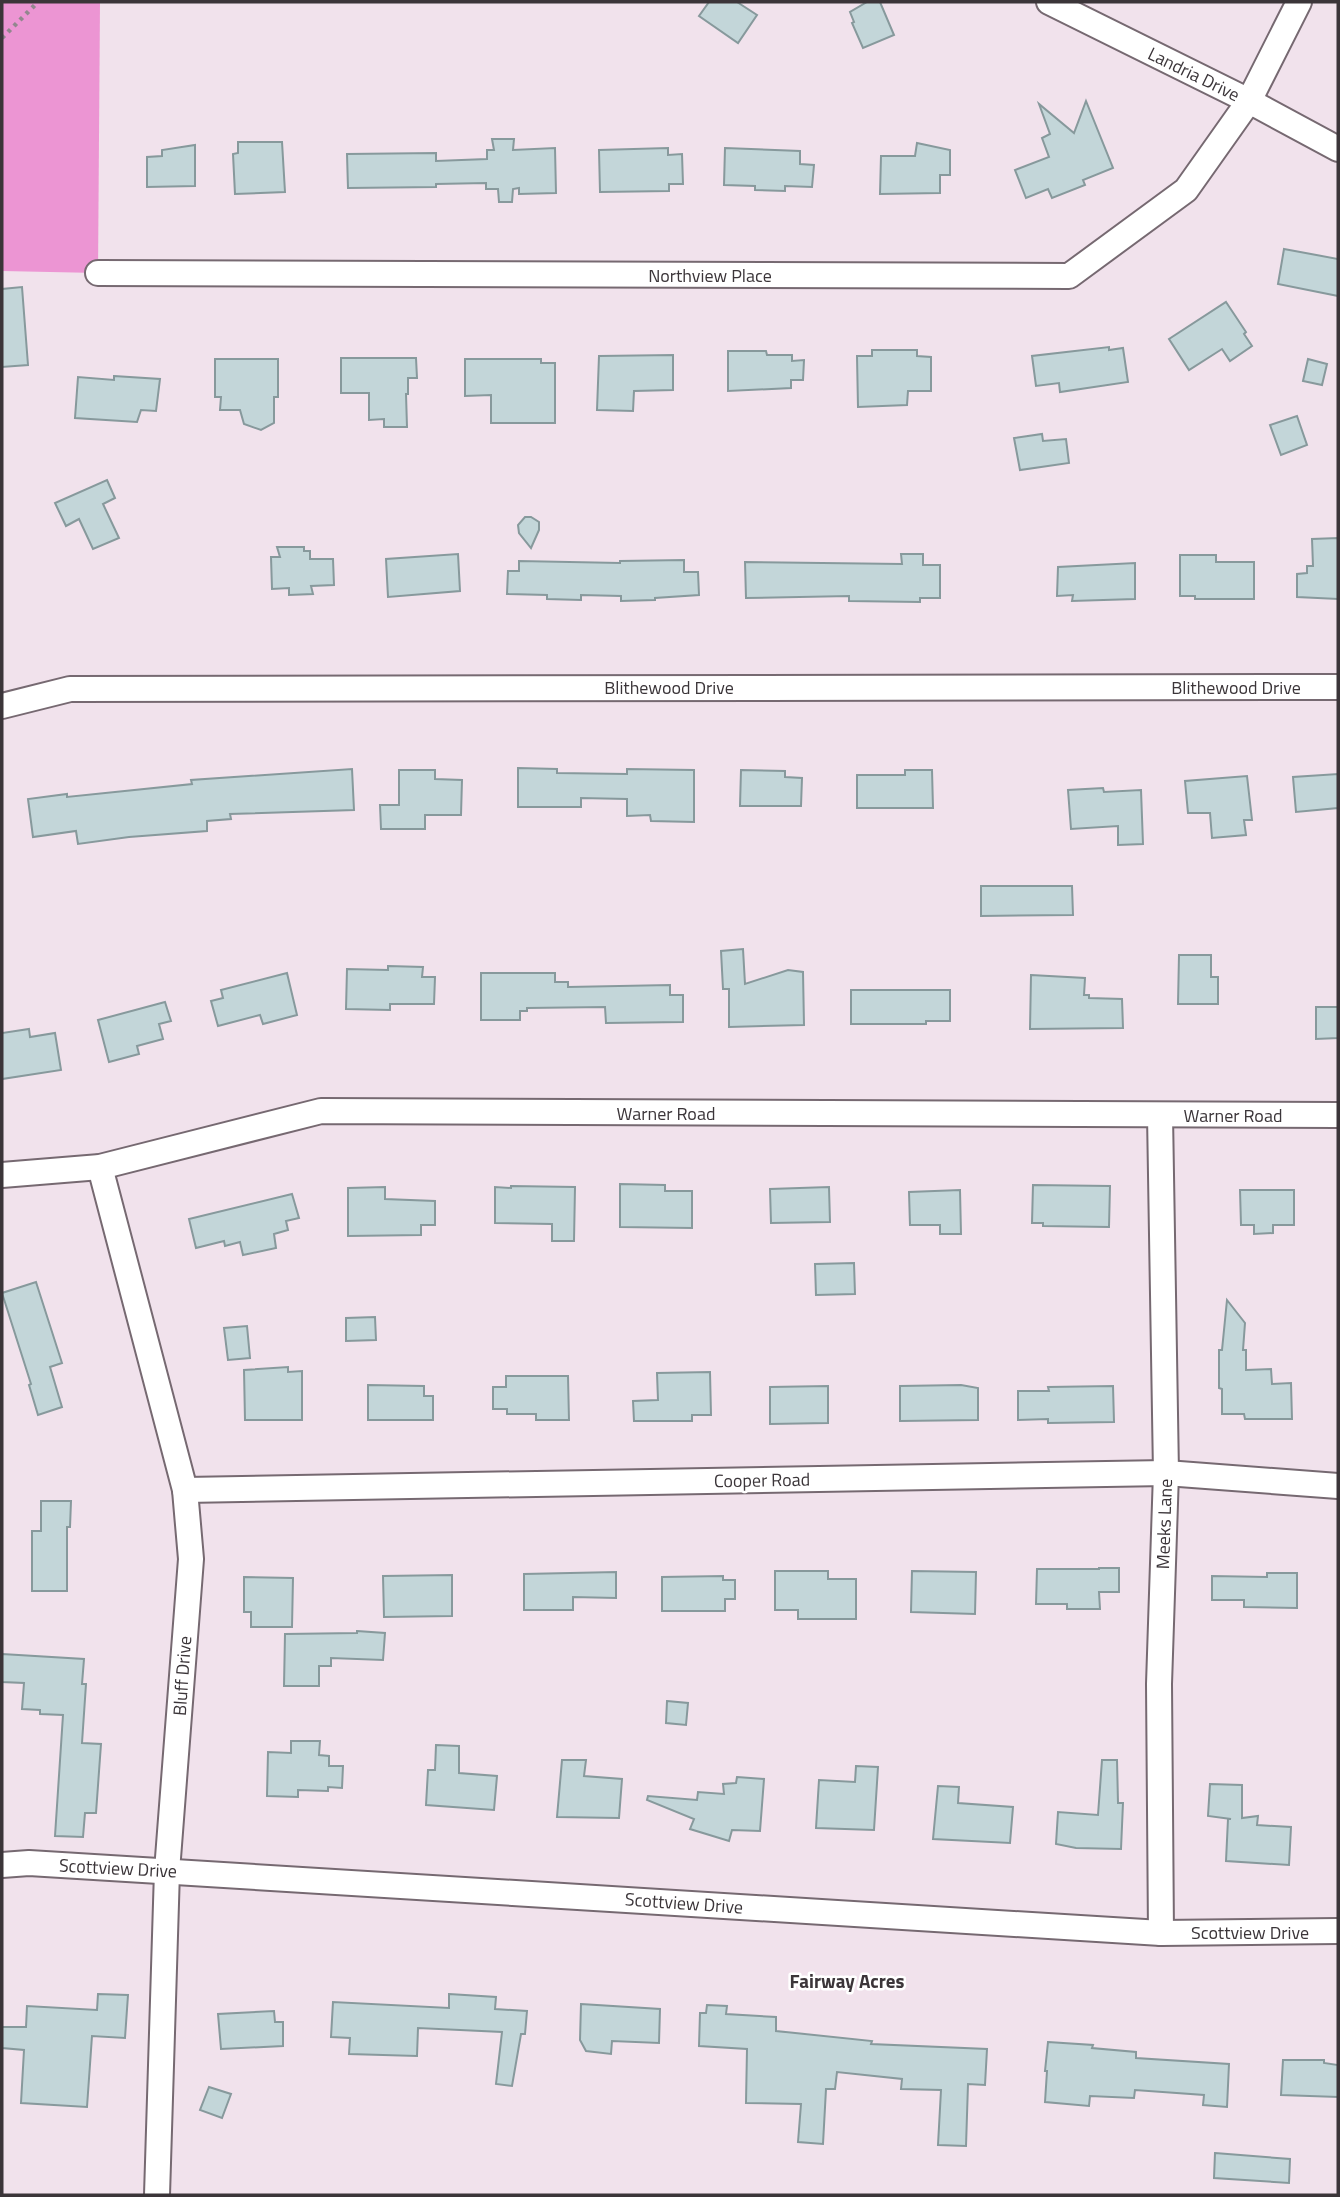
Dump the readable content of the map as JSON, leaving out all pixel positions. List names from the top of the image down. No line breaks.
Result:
{"streets":{"street":["Landria Drive","Northview Place","Blithewood Drive","Warner Road","Cooper Road","Meeks Lane","Bluff Drive","Scottview Drive"]},"crossings":[["Landria Drive","Northview Place"],["Warner Road","Meeks Lane"],["Warner Road","Bluff Drive"],["Cooper Road","Meeks Lane"],["Cooper Road","Bluff Drive"],["Meeks Lane","Scottview Drive"],["Bluff Drive","Scottview Drive"]],"districts":["Fairway Acres"]}
